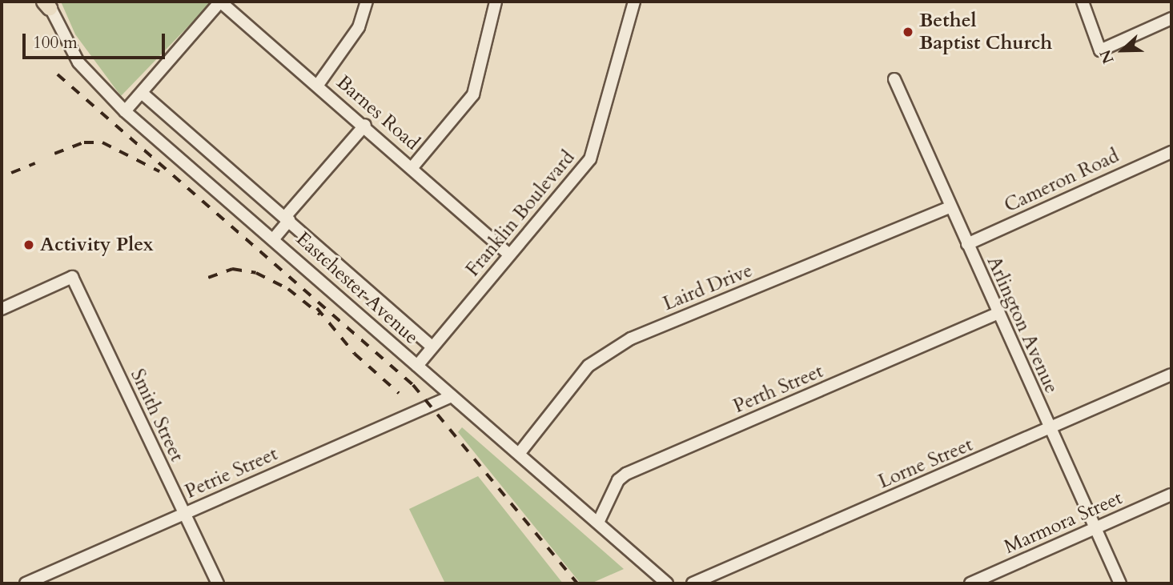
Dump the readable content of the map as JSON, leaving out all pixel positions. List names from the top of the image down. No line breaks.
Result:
{"streets":{"street":["Barnes Road","Cameron Road","Franklin Boulevard","Laird Drive","Eastchester Avenue","Arlington Avenue","Perth Street","Smith Street","Lorne Street","Petrie Street","Marmora Street"]},"crossings":[["Barnes Road","Franklin Boulevard"],["Cameron Road","Arlington Avenue"],["Franklin Boulevard","Eastchester Avenue"],["Laird Drive","Eastchester Avenue"],["Laird Drive","Arlington Avenue"],["Eastchester Avenue","Perth Street"],["Eastchester Avenue","Petrie Street"],["Arlington Avenue","Perth Street"],["Arlington Avenue","Lorne Street"],["Arlington Avenue","Marmora Street"],["Smith Street","Petrie Street"]],"places":["Bethel Baptist Church","Activity Plex"],"scale_bar":"100 m","north":"left"}
